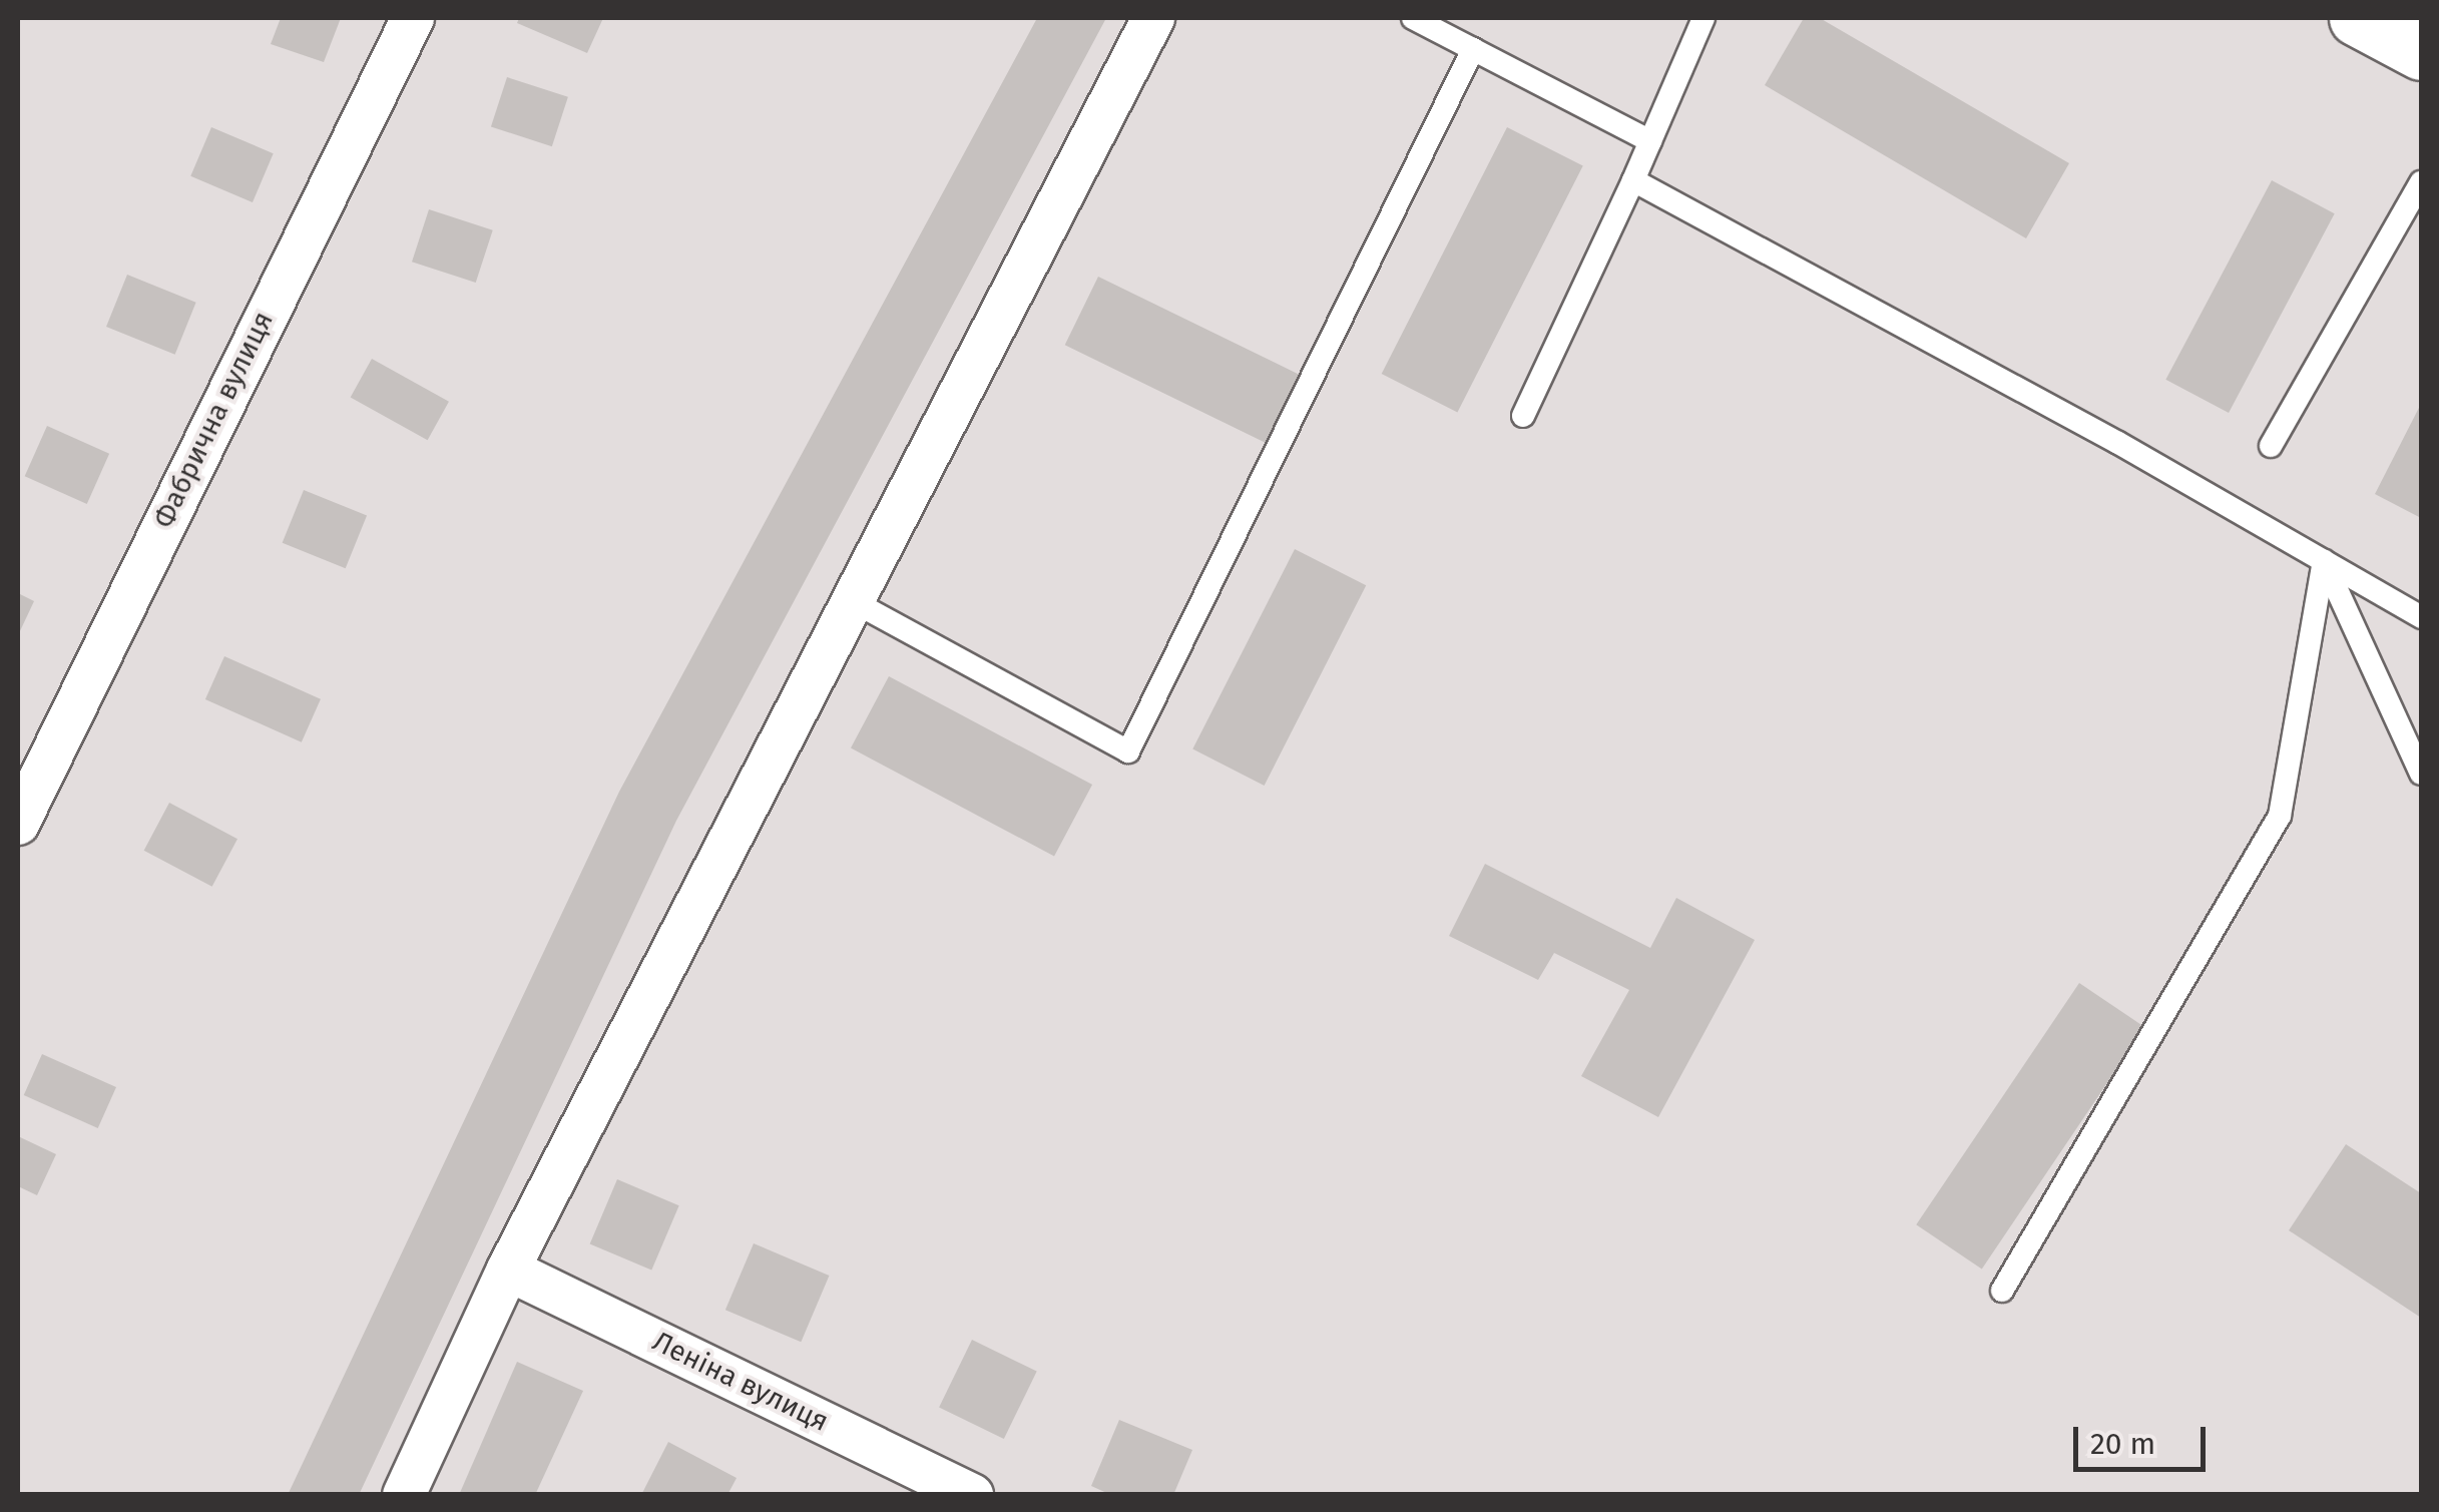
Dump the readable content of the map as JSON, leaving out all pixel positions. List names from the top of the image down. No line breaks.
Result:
{"streets":{"street":["Фабрична вулиця","Леніна вулиця"]},"scale_bar":"20 m"}
